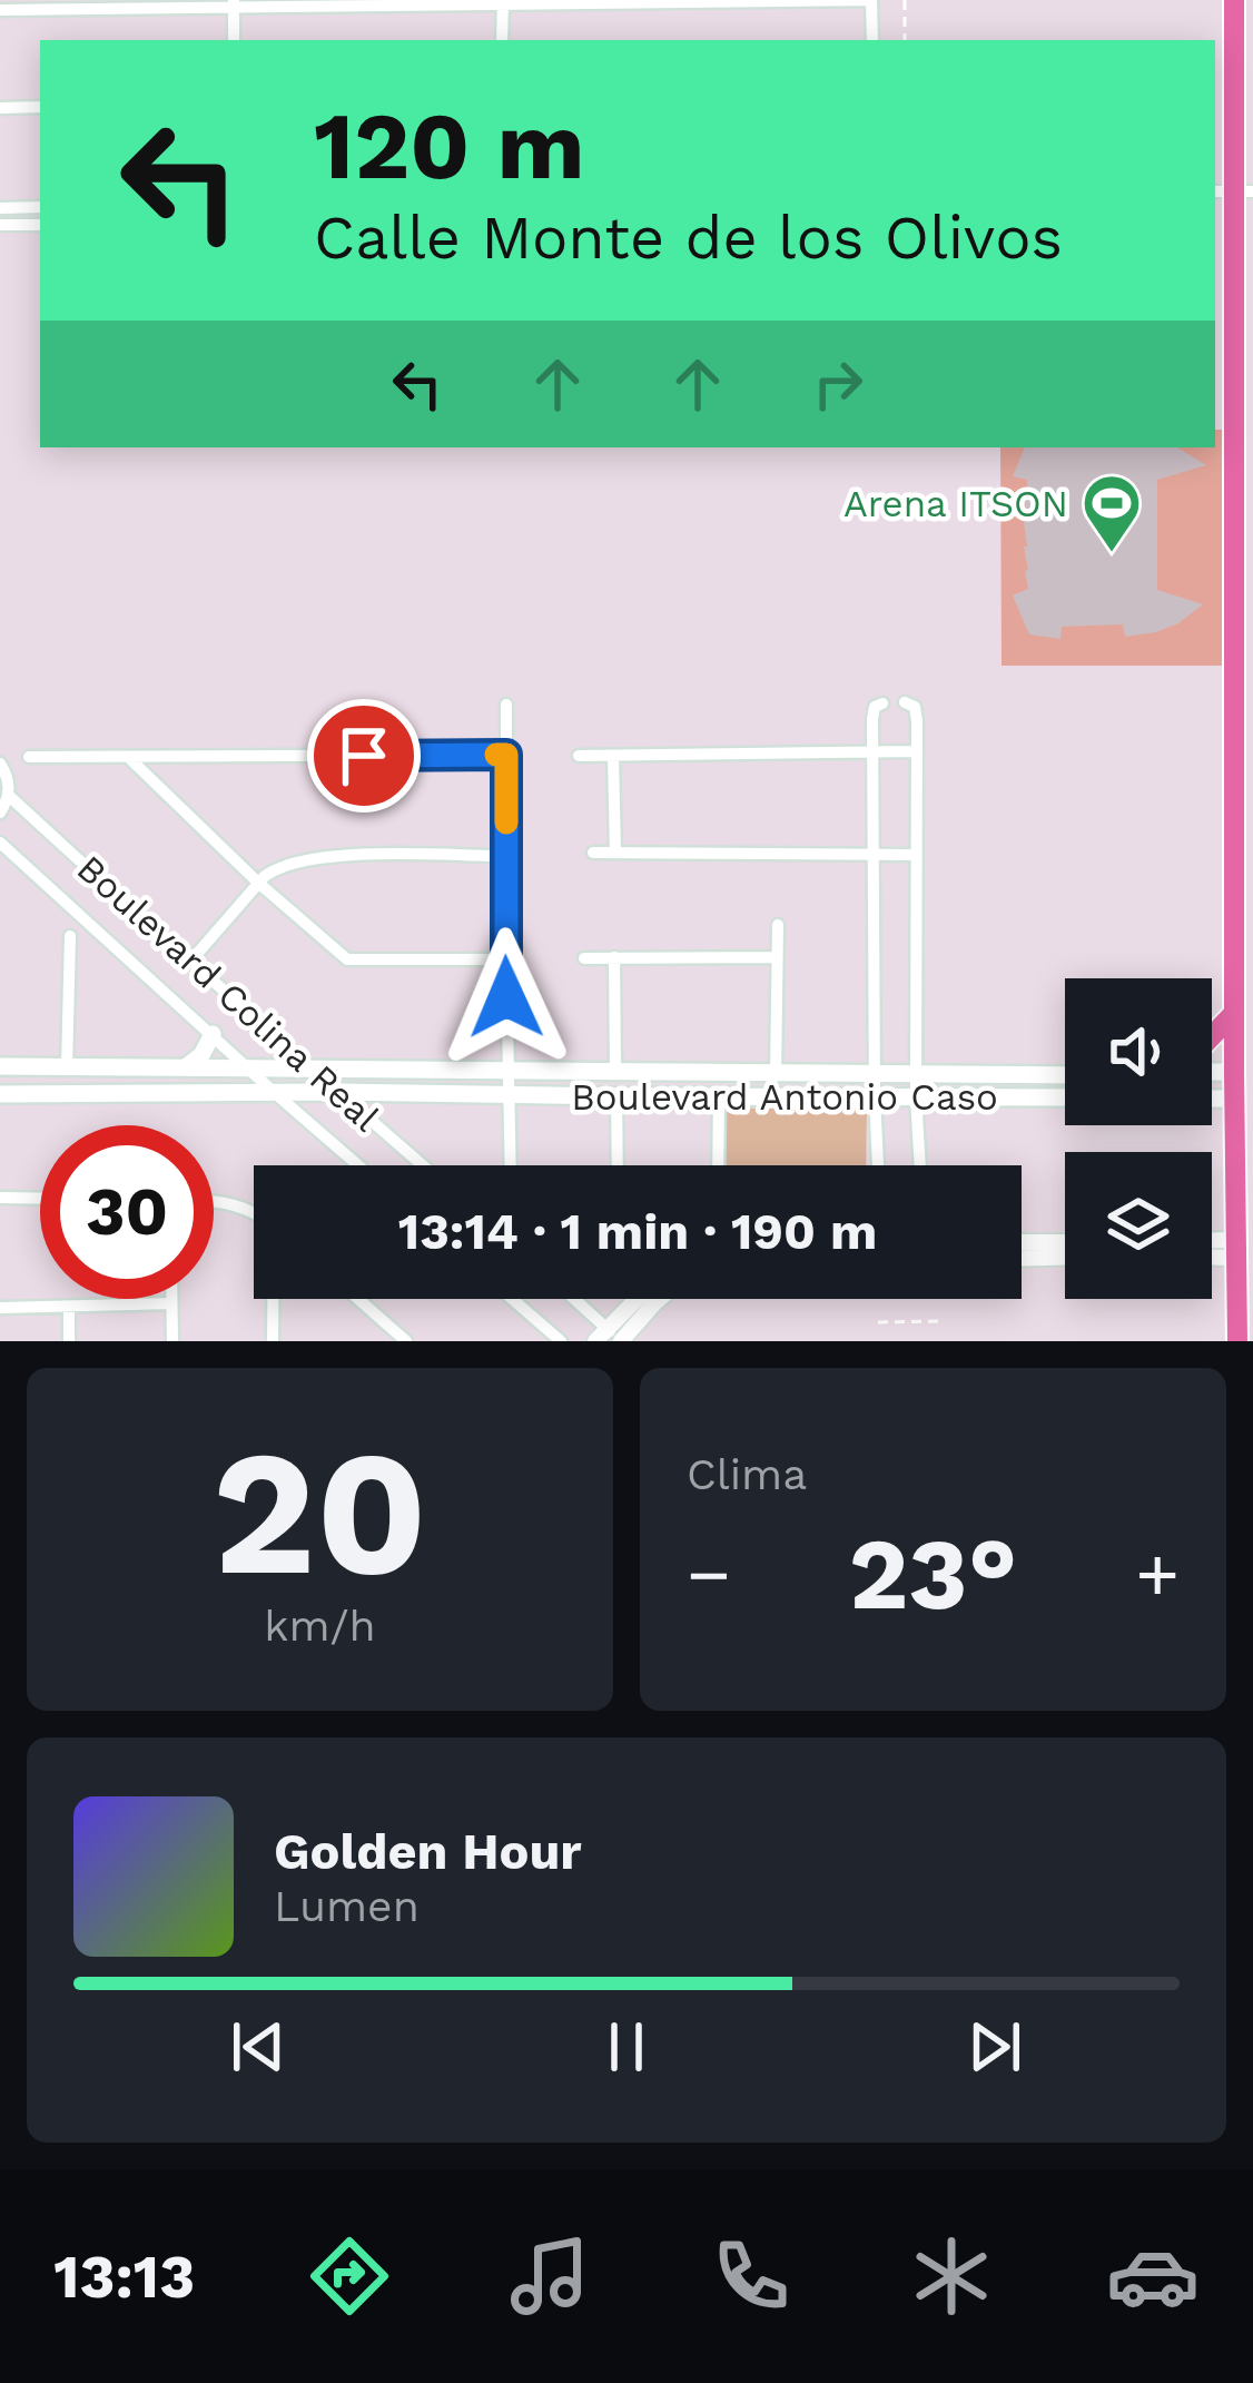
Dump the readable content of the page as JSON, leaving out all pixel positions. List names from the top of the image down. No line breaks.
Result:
{"streets":{"main road":["Boulevard Antonio Caso"],"street":["Boulevard Colina Real"]},"crossings":[["Boulevard Colina Real","Boulevard Antonio Caso"]],"places":{"sports":["Arena ITSON"]},"page":{"turn":["120 m","Calle Monte de los Olivos"],"limit":"30","trip":"13:14 · 1 min · 190 m","tile":[["20","km/h"],"Clima"],"heat":["−","23°","+"],"song":["Golden Hour","Lumen"],"tabs":"13:13"}}
